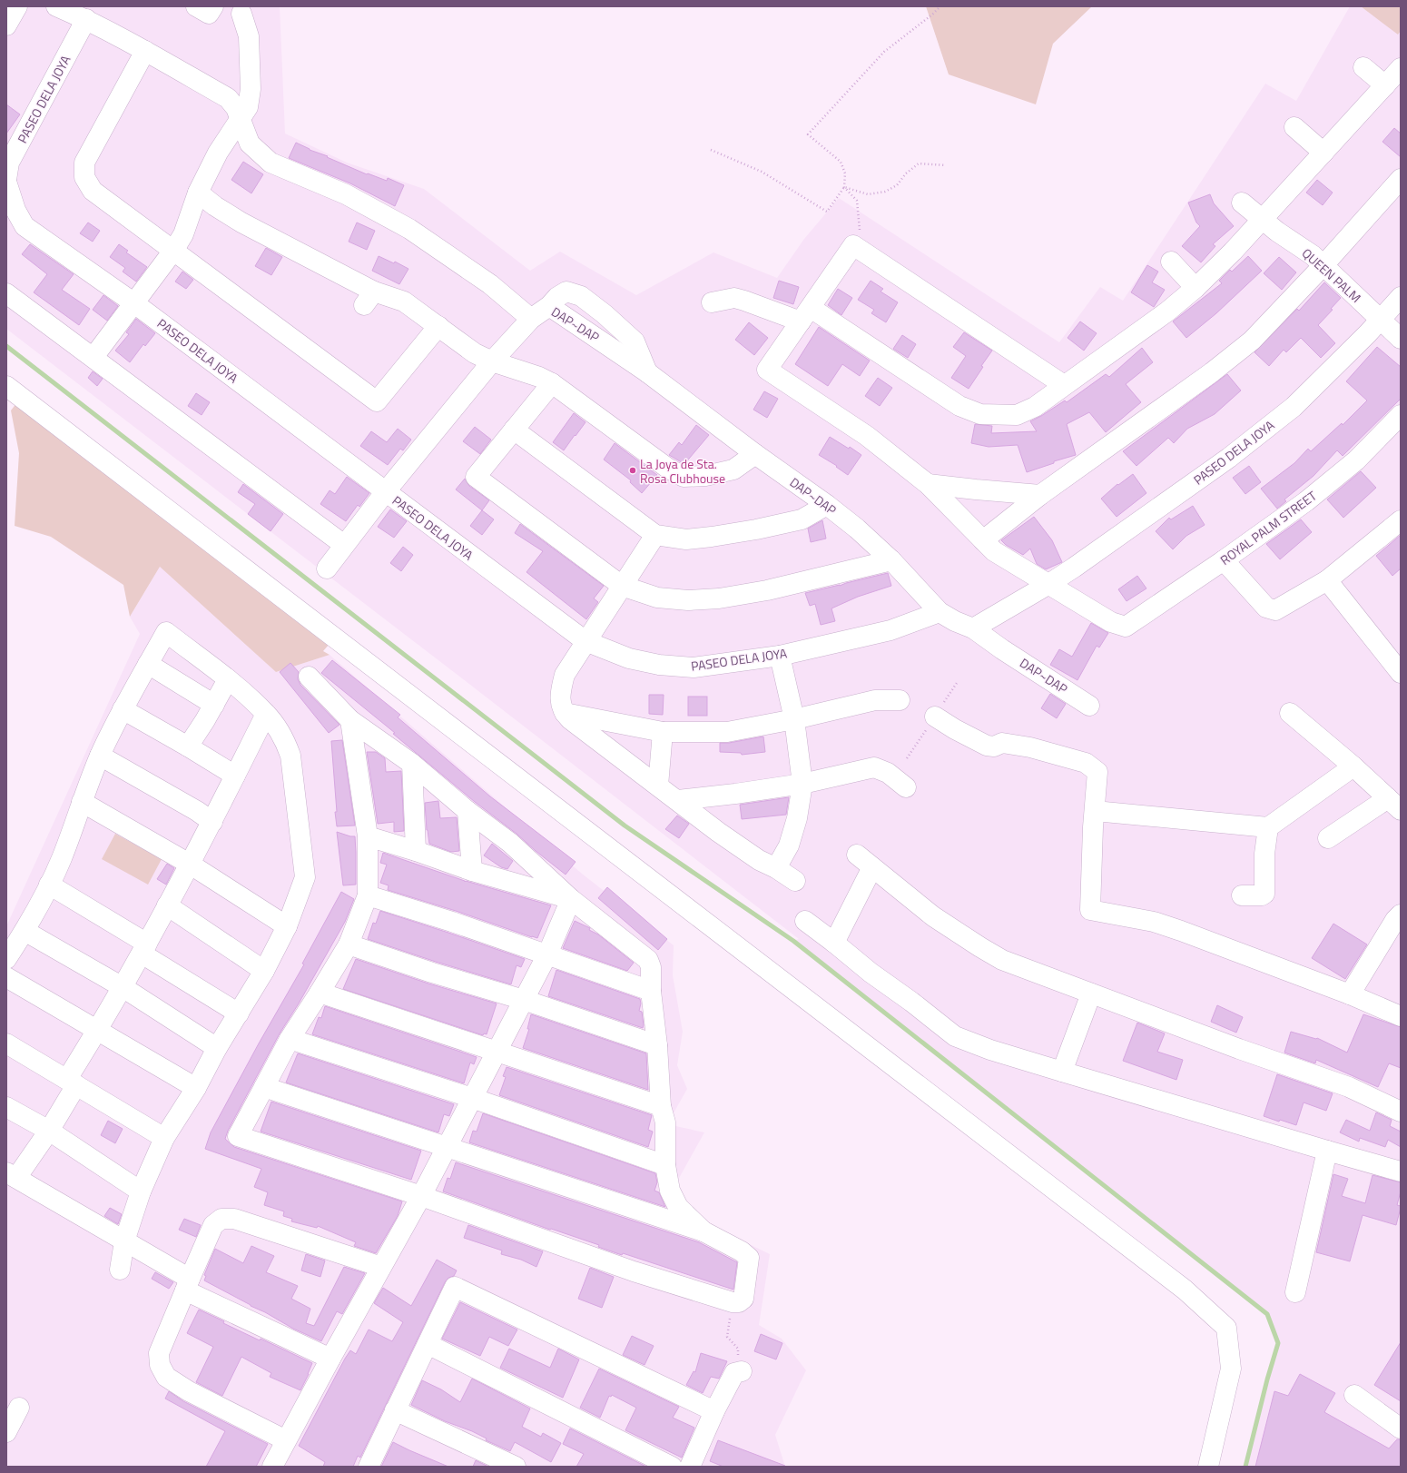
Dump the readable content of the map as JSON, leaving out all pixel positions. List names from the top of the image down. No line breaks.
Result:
{"streets":{"street":["PASEO DELA JOYA","QUEEN PALM","DAP~DAP","ROYAL PALM STREET"]},"crossings":[["PASEO DELA JOYA","QUEEN PALM"],["PASEO DELA JOYA","DAP~DAP"],["PASEO DELA JOYA","ROYAL PALM STREET"]],"places":["La Joya de Sta. Rosa Clubhouse"]}
